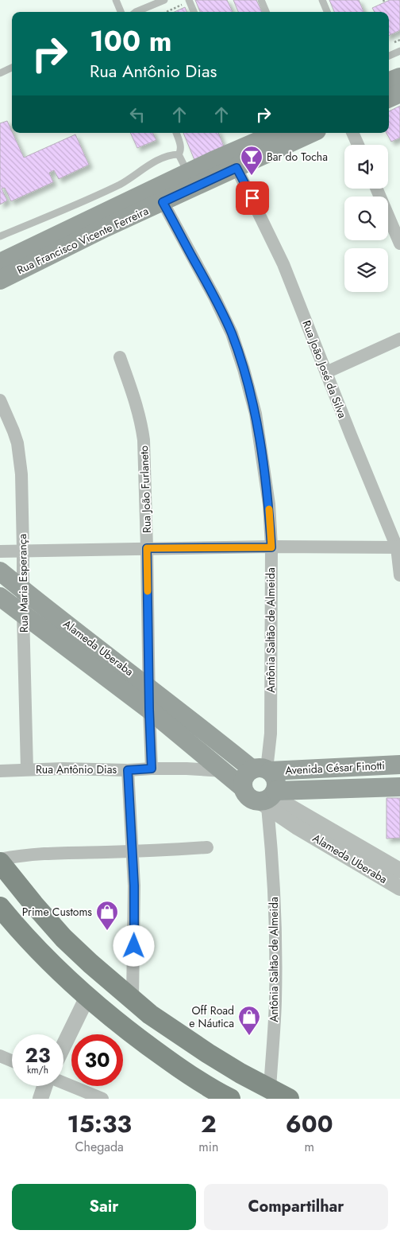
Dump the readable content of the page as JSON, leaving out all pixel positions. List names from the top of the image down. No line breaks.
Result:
{"streets":{"main road":["Rua Francisco Vicente Ferreira","Alameda Uberaba","Avenida César Finotti"],"street":["Rua João José da Silva","Rua João Furlaneto","Rua Maria Esperança","Antônia Saltão de Almeida","Rua Antônio Dias"]},"crossings":[["Rua Francisco Vicente Ferreira","Rua João José da Silva"],["Rua Francisco Vicente Ferreira","Antônia Saltão de Almeida"],["Rua João Furlaneto","Alameda Uberaba"],["Rua João Furlaneto","Rua Antônio Dias"],["Rua Maria Esperança","Alameda Uberaba"],["Rua Maria Esperança","Rua Antônio Dias"],["Antônia Saltão de Almeida","Alameda Uberaba"],["Antônia Saltão de Almeida","Avenida César Finotti"],["Alameda Uberaba","Avenida César Finotti"],["Alameda Uberaba","Rua Antônio Dias"]],"places":{"bar":["Bar do Tocha"],"shop":["Prime Customs","Off Road e Náutica"]},"page":{"turn":["100 m","Rua Antônio Dias"],"speed":"23 km/h","limit":"30","eta":["15:33","Chegada","2","min","600","m"],"buttons":["Sair","Compartilhar"]}}
